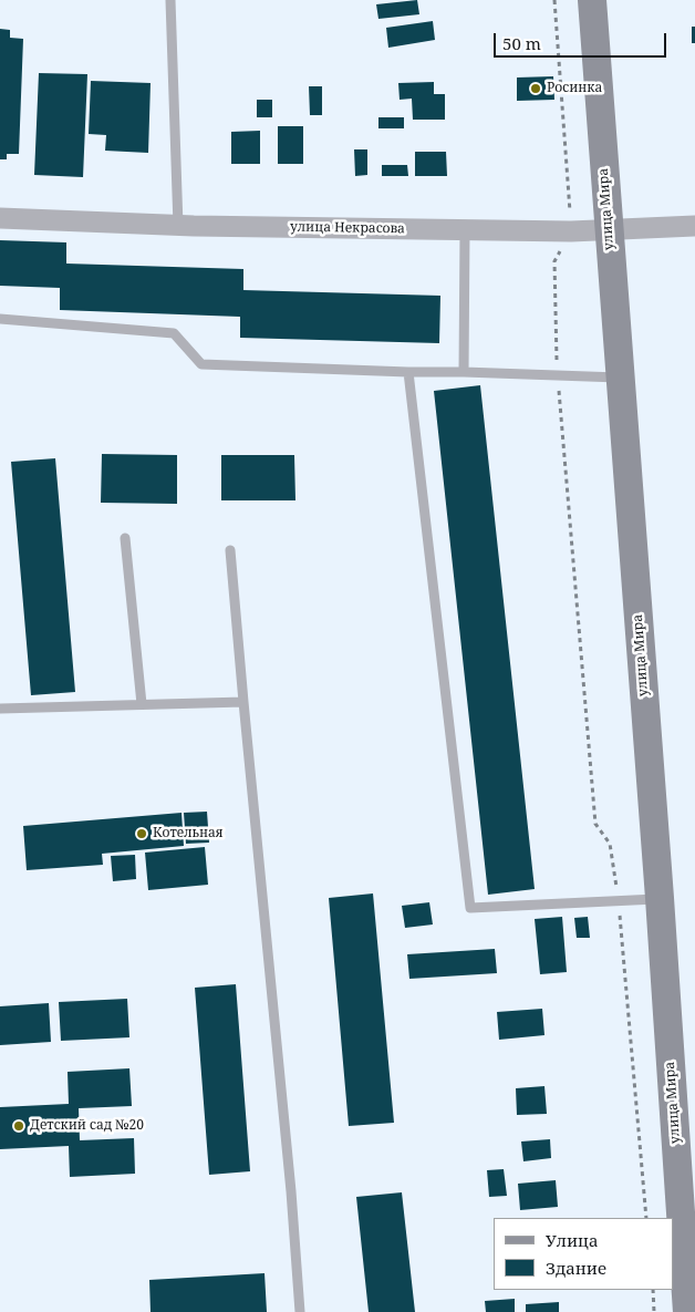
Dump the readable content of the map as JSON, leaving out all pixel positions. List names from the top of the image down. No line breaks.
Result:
{"streets":{"street":["улица Мира","улица Некрасова"]},"crossings":[["улица Мира","улица Некрасова"]],"places":["Росинка","Котельная","Детский сад №20"],"legend":["Улица","Здание"],"scale_bar":"50 m"}
